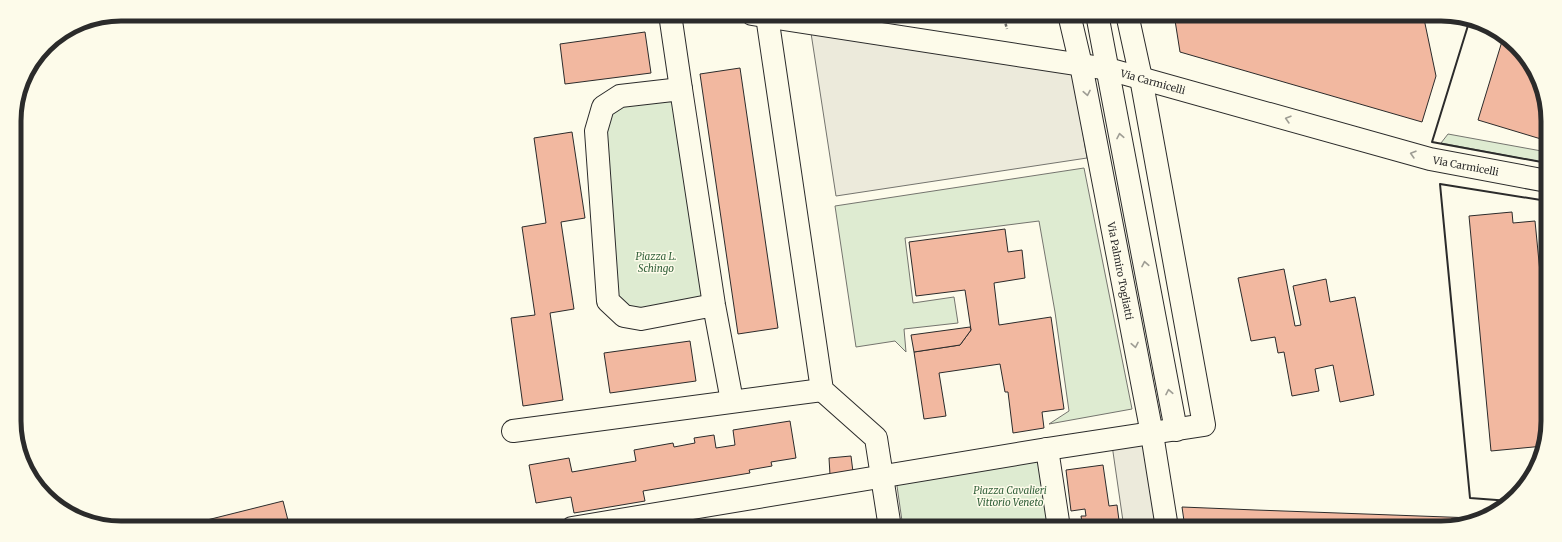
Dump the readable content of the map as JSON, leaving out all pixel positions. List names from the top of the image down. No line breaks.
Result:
{"streets":{"street":["Via Carmicelli","Via Palmiro Togliatti"]},"crossings":[["Via Carmicelli","Via Palmiro Togliatti"]],"one_way":["Via Carmicelli"],"parks":["Piazza L. Schingo","Piazza Cavalieri Vittorio Veneto"]}
